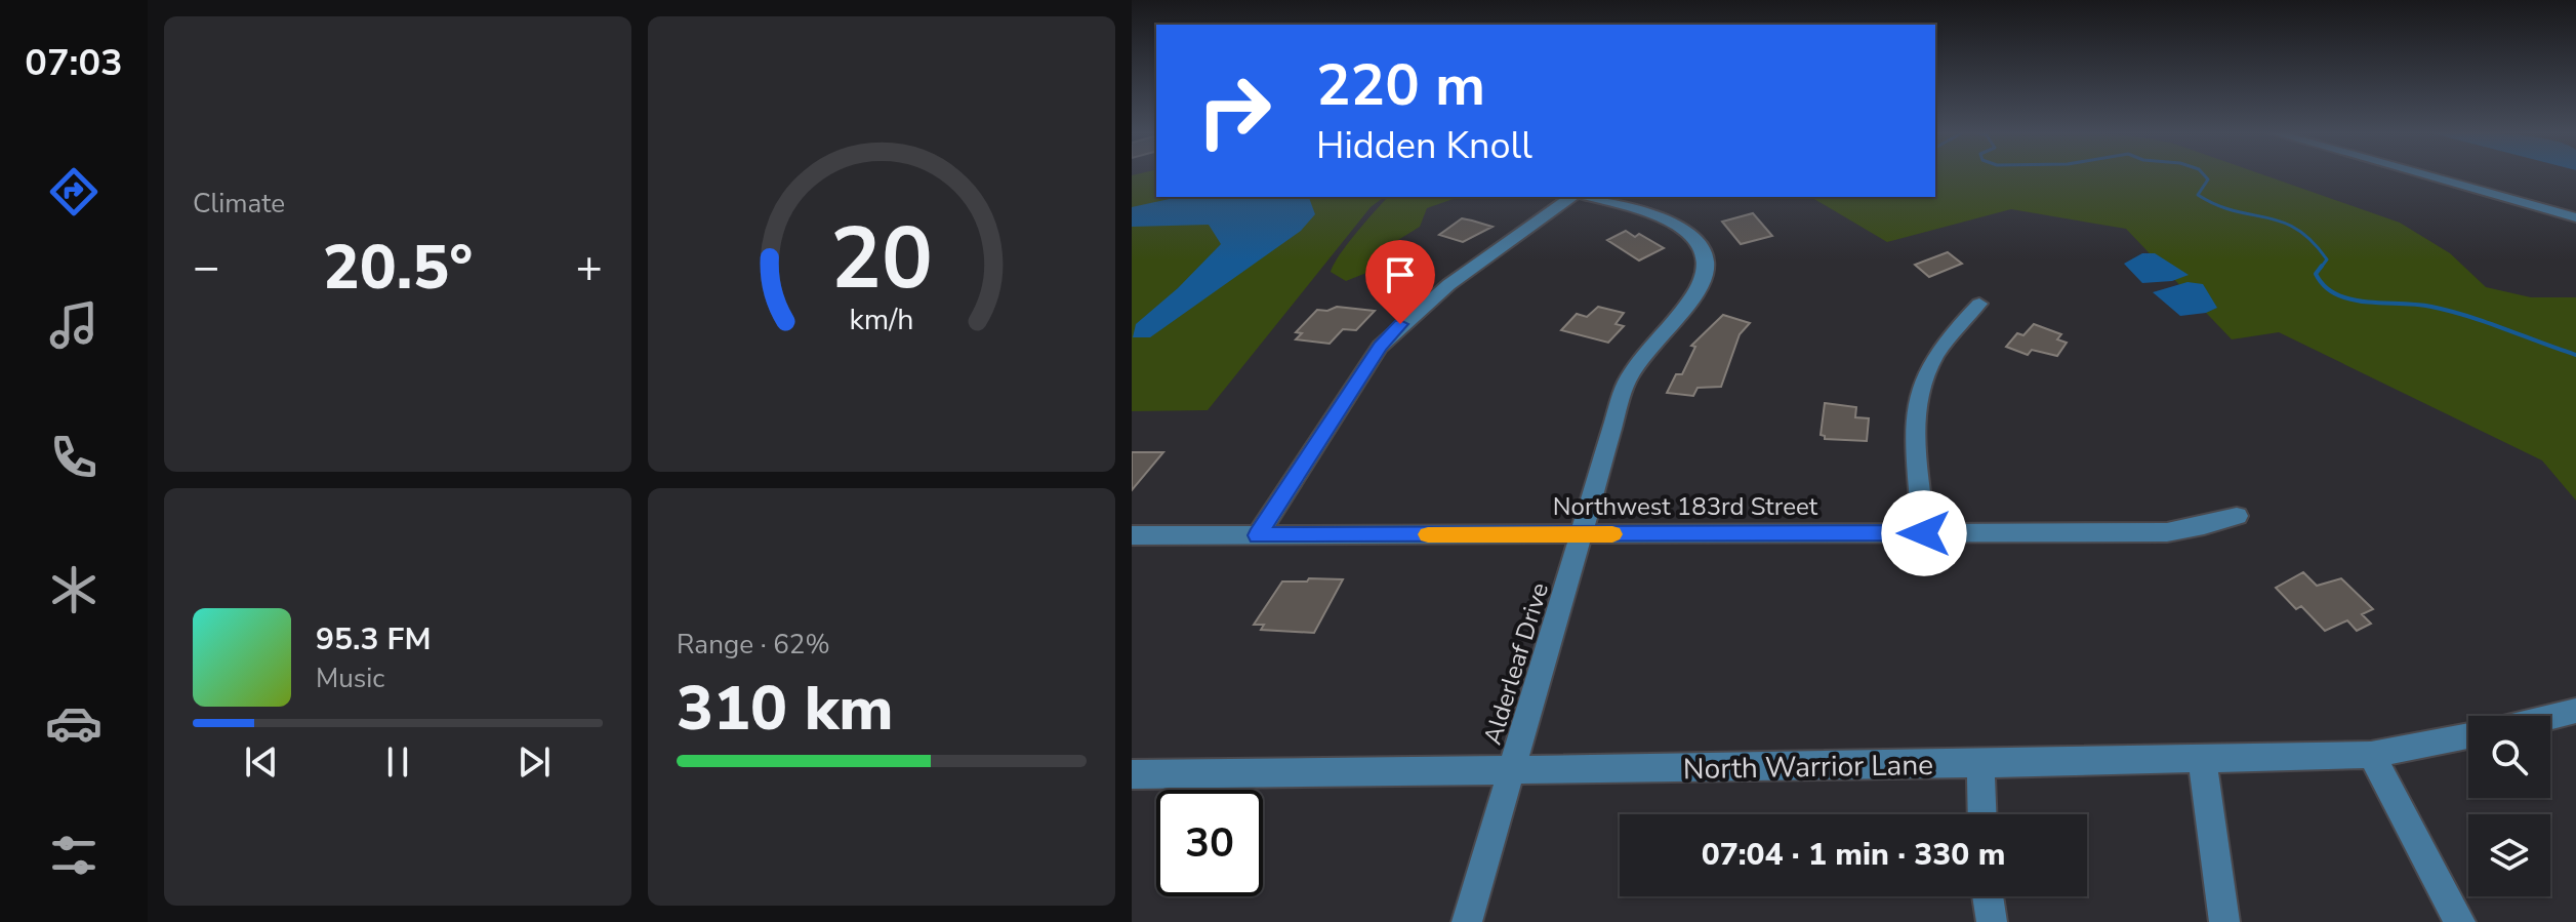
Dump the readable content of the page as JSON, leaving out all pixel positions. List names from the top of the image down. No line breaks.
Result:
{"streets":{"street":["Northwest 183rd Street","Alderleaf Drive","North Warrior Lane"]},"crossings":[["Northwest 183rd Street","Alderleaf Drive"],["Alderleaf Drive","North Warrior Lane"]],"page":{"tabs":"07:03","tile":["Climate",["Range · 62%","310 km"]],"turn":["220 m","Hidden Knoll"],"heat":["−","20.5°","+"],"song":["95.3 FM","Music"],"limit":"30","trip":"07:04 · 1 min · 330 m","gauge":["20","km/h"]}}
